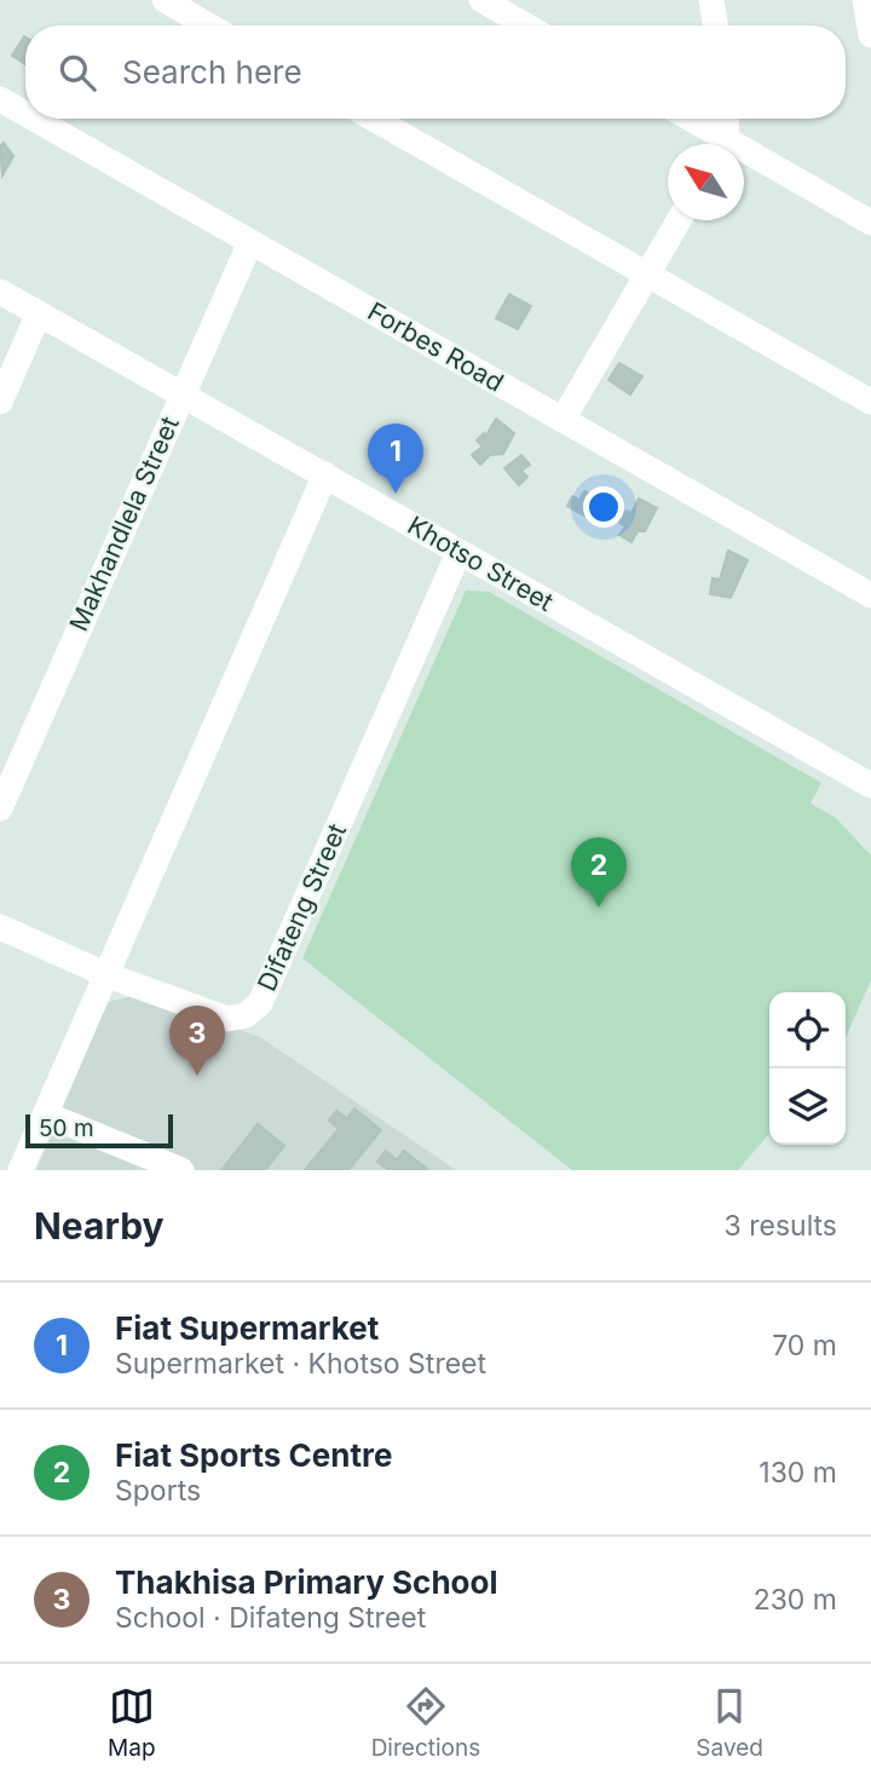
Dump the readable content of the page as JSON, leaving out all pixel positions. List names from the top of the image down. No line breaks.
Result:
{"streets":{"street":["Forbes Road","Makhandlela Street","Khotso Street","Difateng Street"]},"crossings":[["Forbes Road","Makhandlela Street"],["Makhandlela Street","Khotso Street"],["Khotso Street","Difateng Street"]],"scale_bar":"50 m","north":"top left","page":{"search":"Search here","pins":["1","2","3"],"scale":"50 m","heading":["Nearby","3 results"],"list":[{"mark":"1","name":"Fiat Supermarket","note":"Supermarket · Khotso Street","value":"70 m"},{"mark":"2","name":"Fiat Sports Centre","note":"Sports","value":"130 m"},{"mark":"3","name":"Thakhisa Primary School","note":"School · Difateng Street","value":"230 m"}],"nav":["Map","Directions","Saved"]}}
